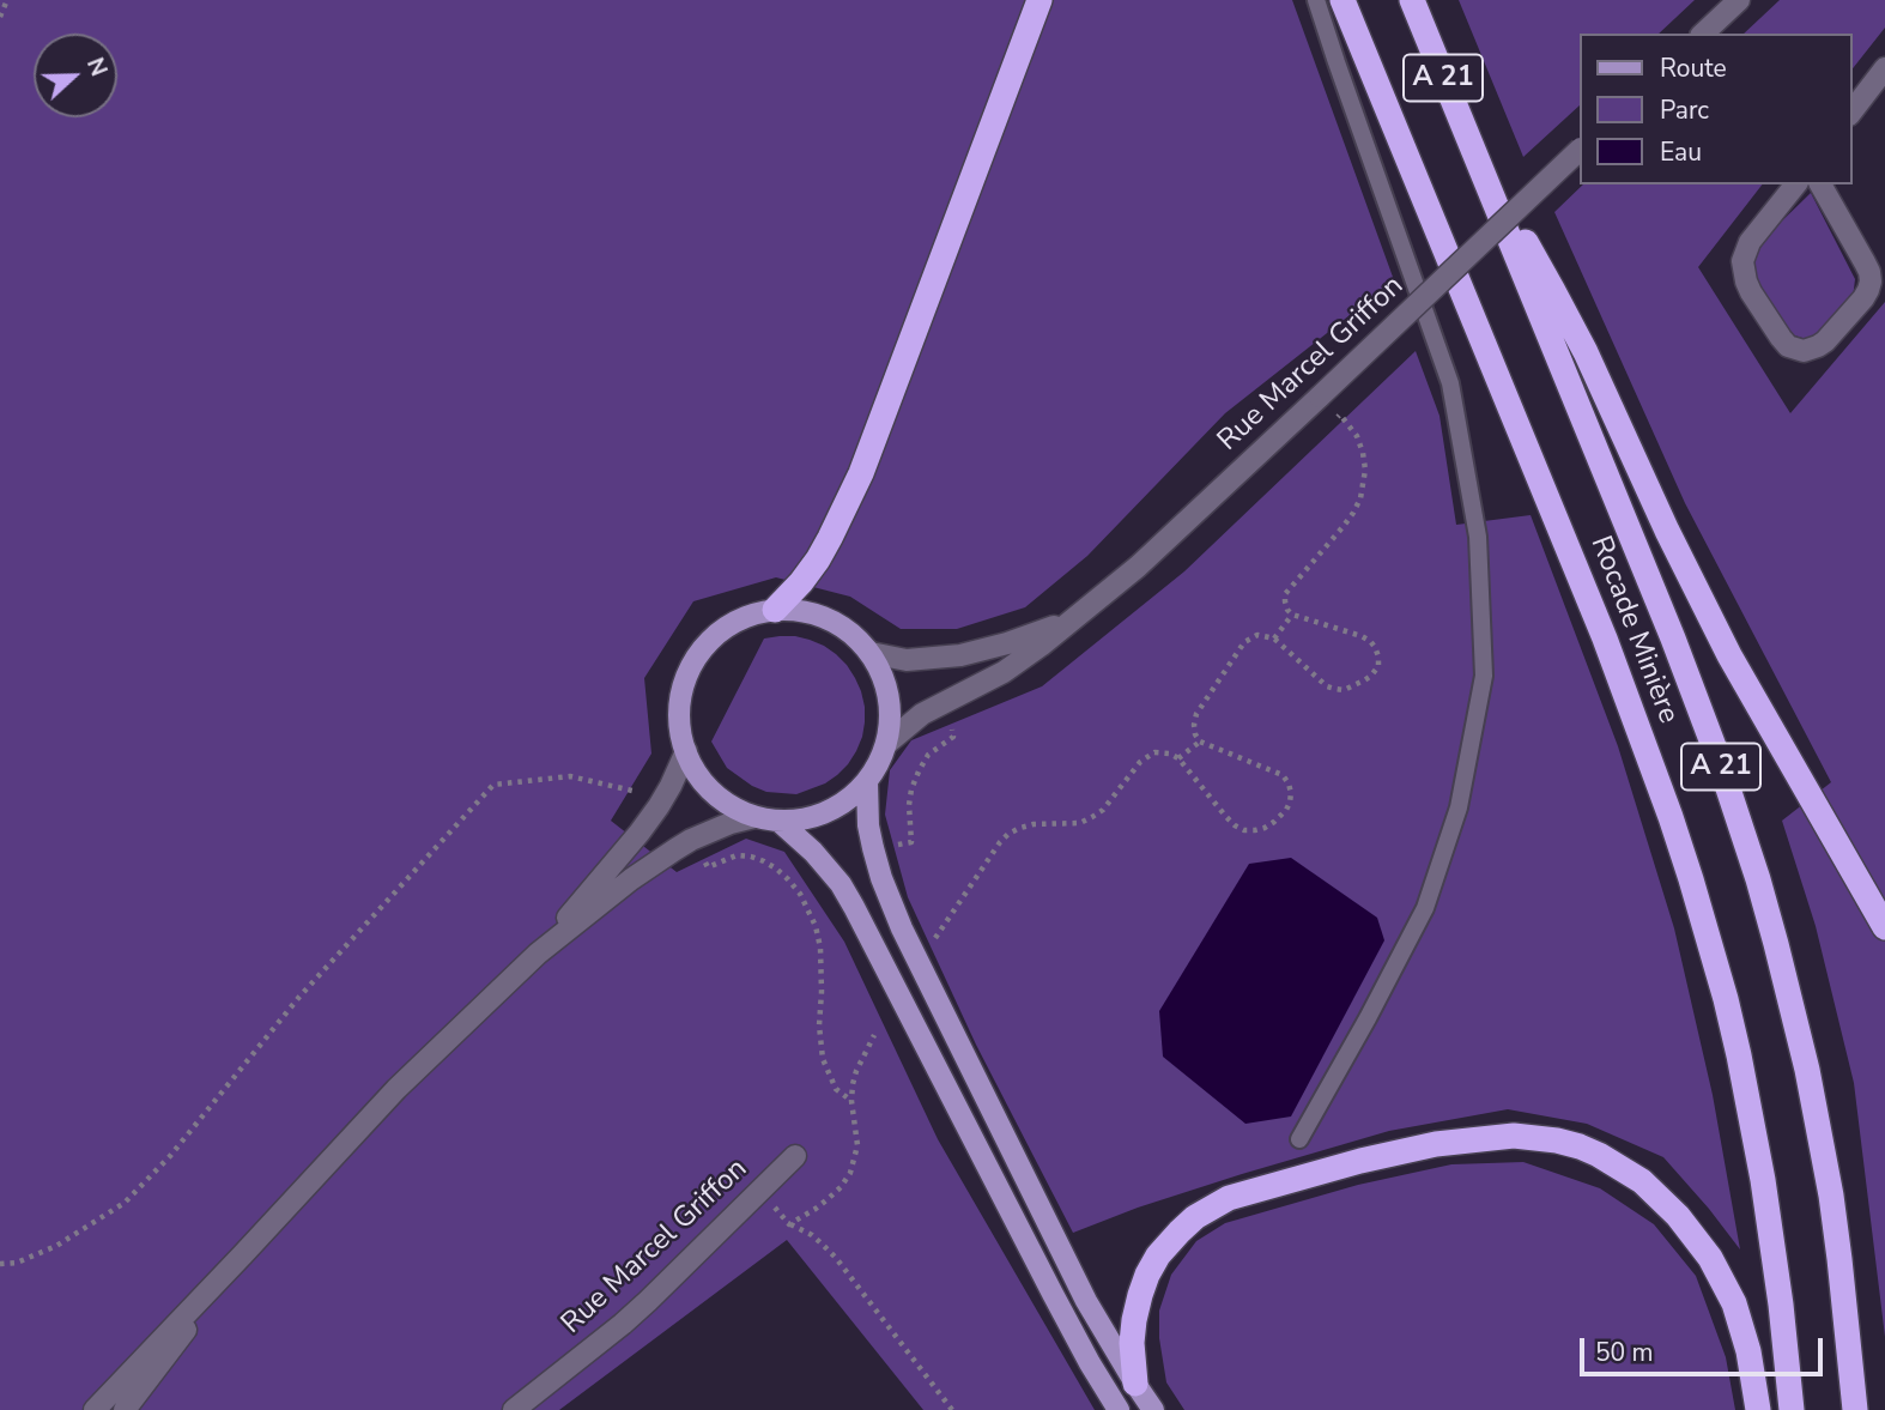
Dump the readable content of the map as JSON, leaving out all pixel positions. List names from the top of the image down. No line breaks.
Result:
{"streets":{"highway":["A 21","Rocade Minière"],"street":["Rue Marcel Griffon"]},"legend":["Route","Parc","Eau"],"scale_bar":"50 m","north":"right"}
